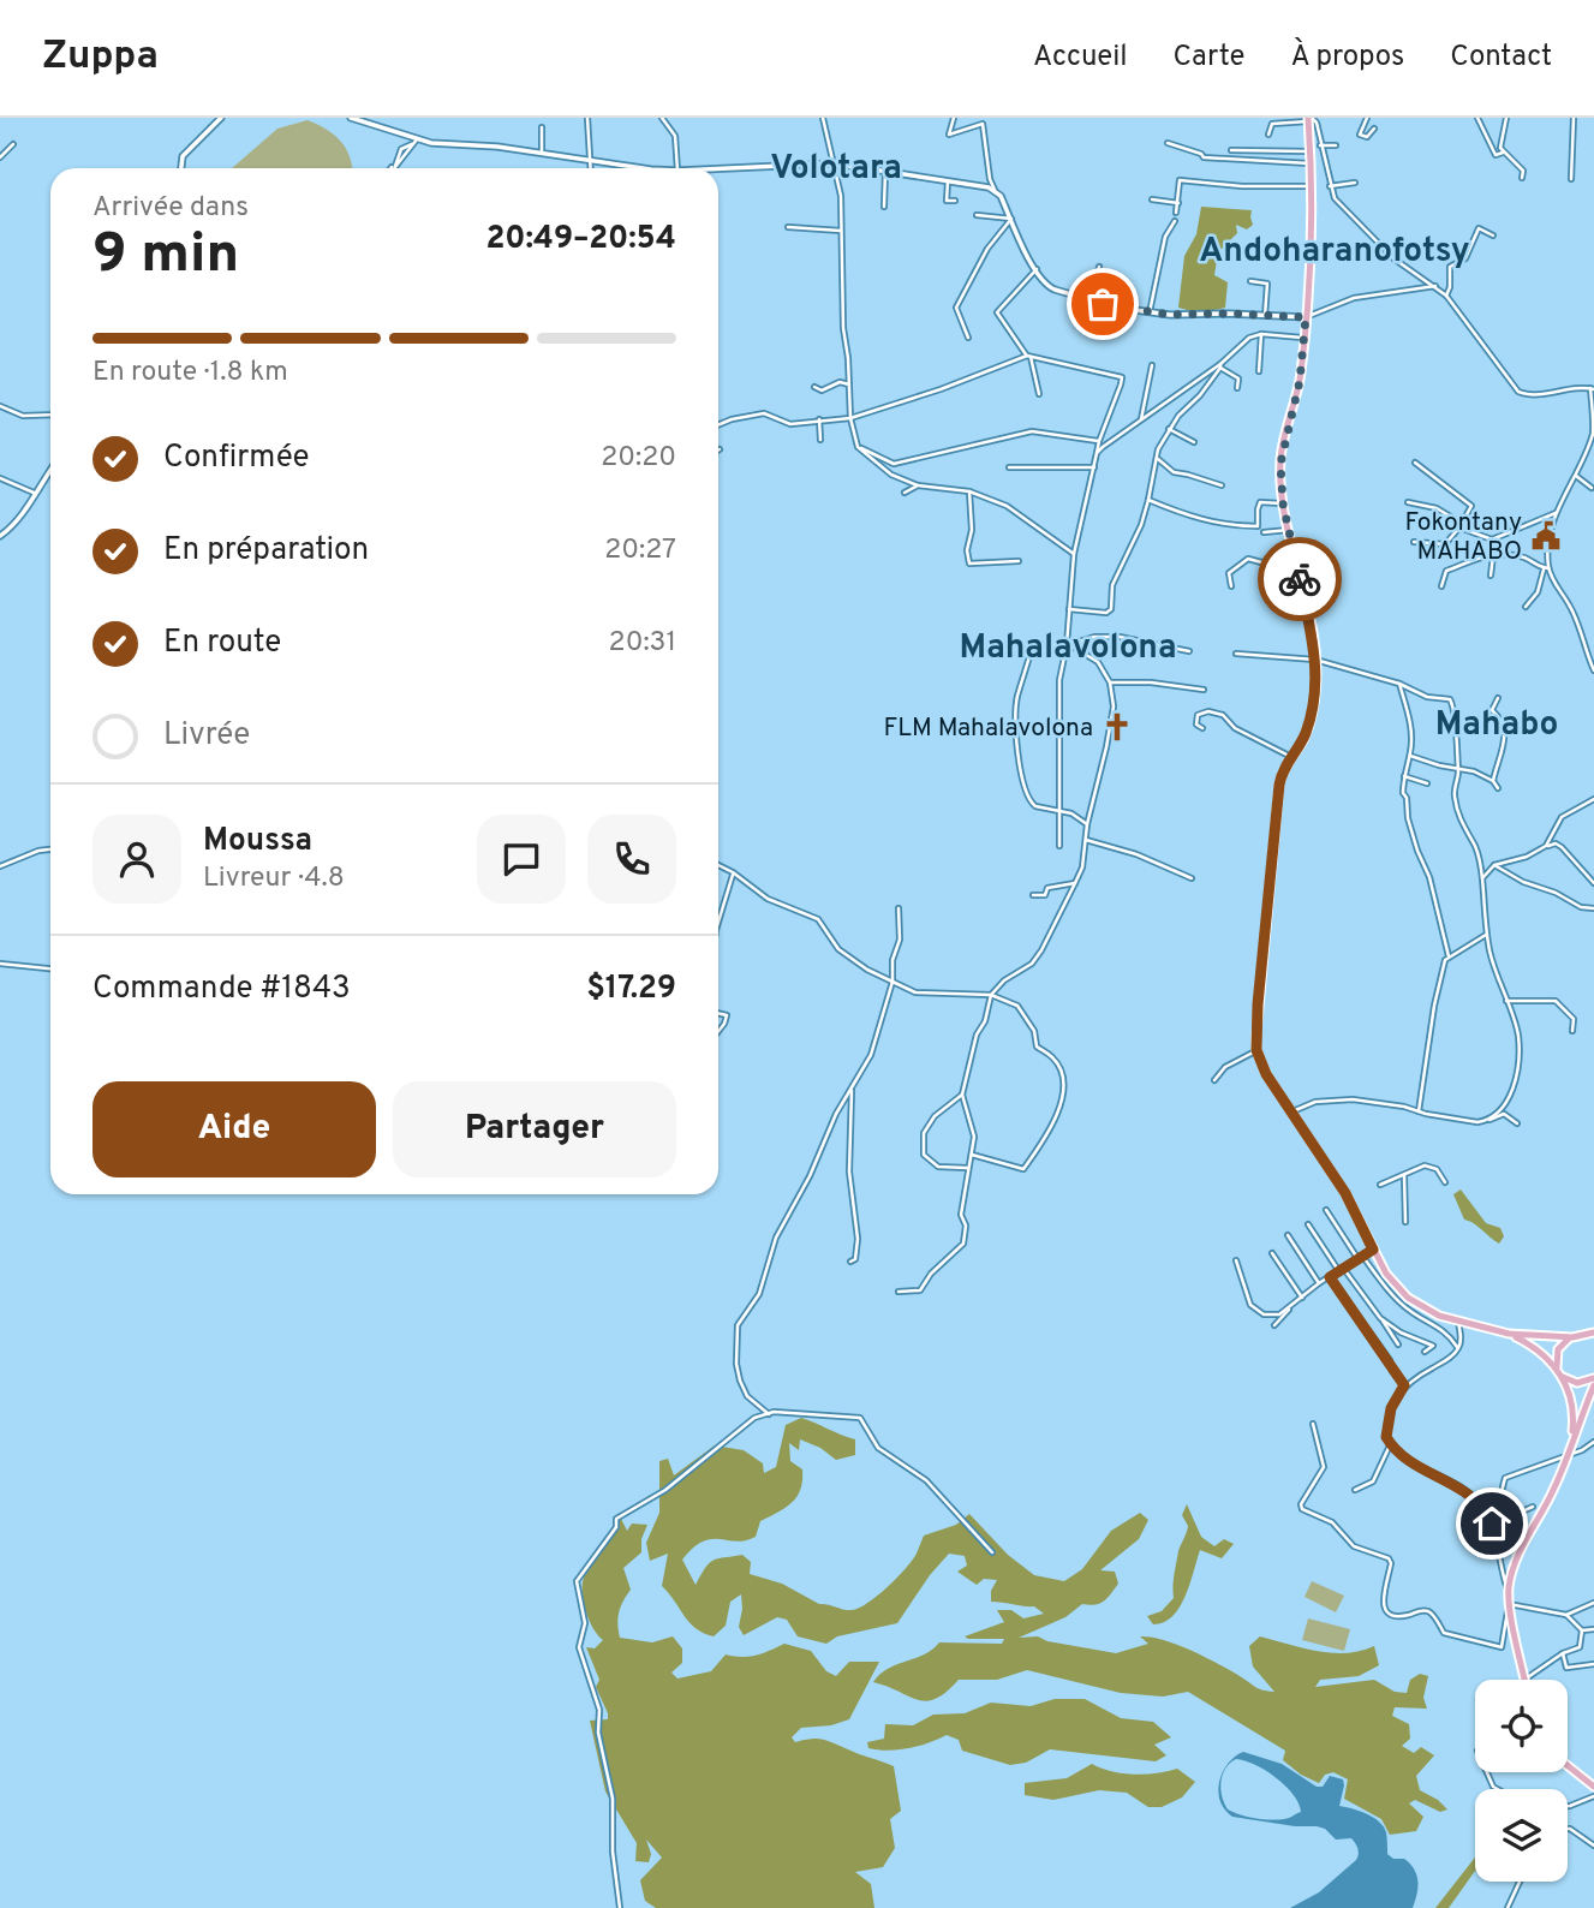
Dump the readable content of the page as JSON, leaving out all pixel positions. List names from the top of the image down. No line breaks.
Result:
{"districts":["Volotara","Andoharanofotsy","Mahalavolona","Mahabo"],"places":{"public building":["Fokontany MAHABO"],"church":["FLM Mahalavolona"]},"page":{"header":"Zuppa","nav":["Accueil","Carte","À propos","Contact"],"heading":["9 min","Arrivée dans","20:49–20:54"],"panel":["Moussa","Livreur · 4.8","Commande #1843","$17.29"],"bar":"En route · 1.8 km","list":[["Confirmée","20:20"],["En préparation","20:27"],["En route","20:31"],"Livrée"],"buttons":["Aide","Partager"]}}
